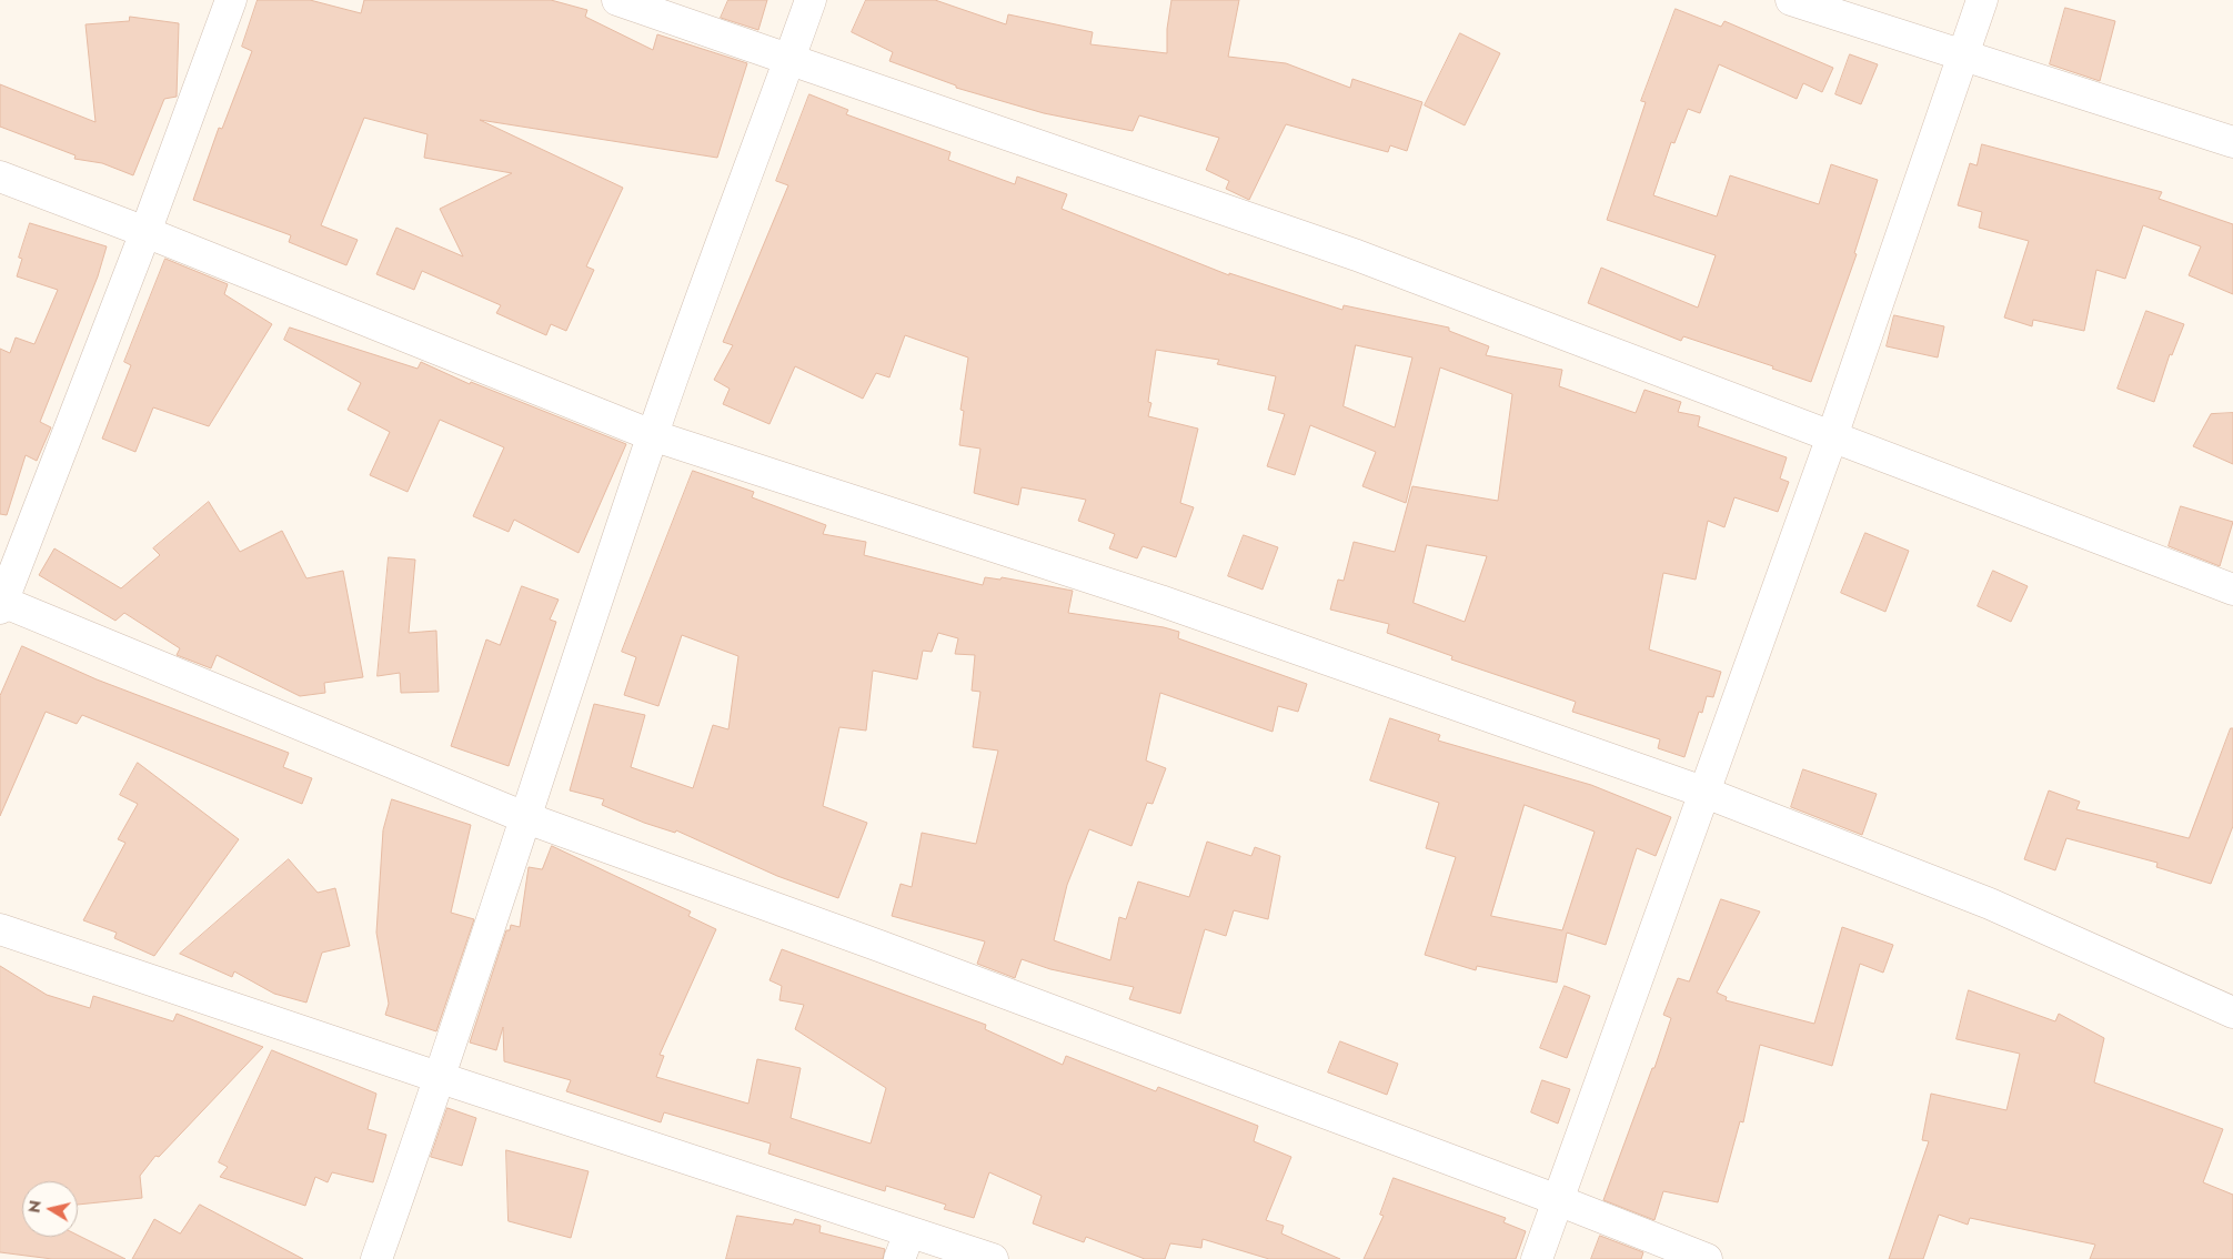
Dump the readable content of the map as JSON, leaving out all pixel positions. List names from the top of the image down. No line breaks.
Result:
{"north":"left"}
